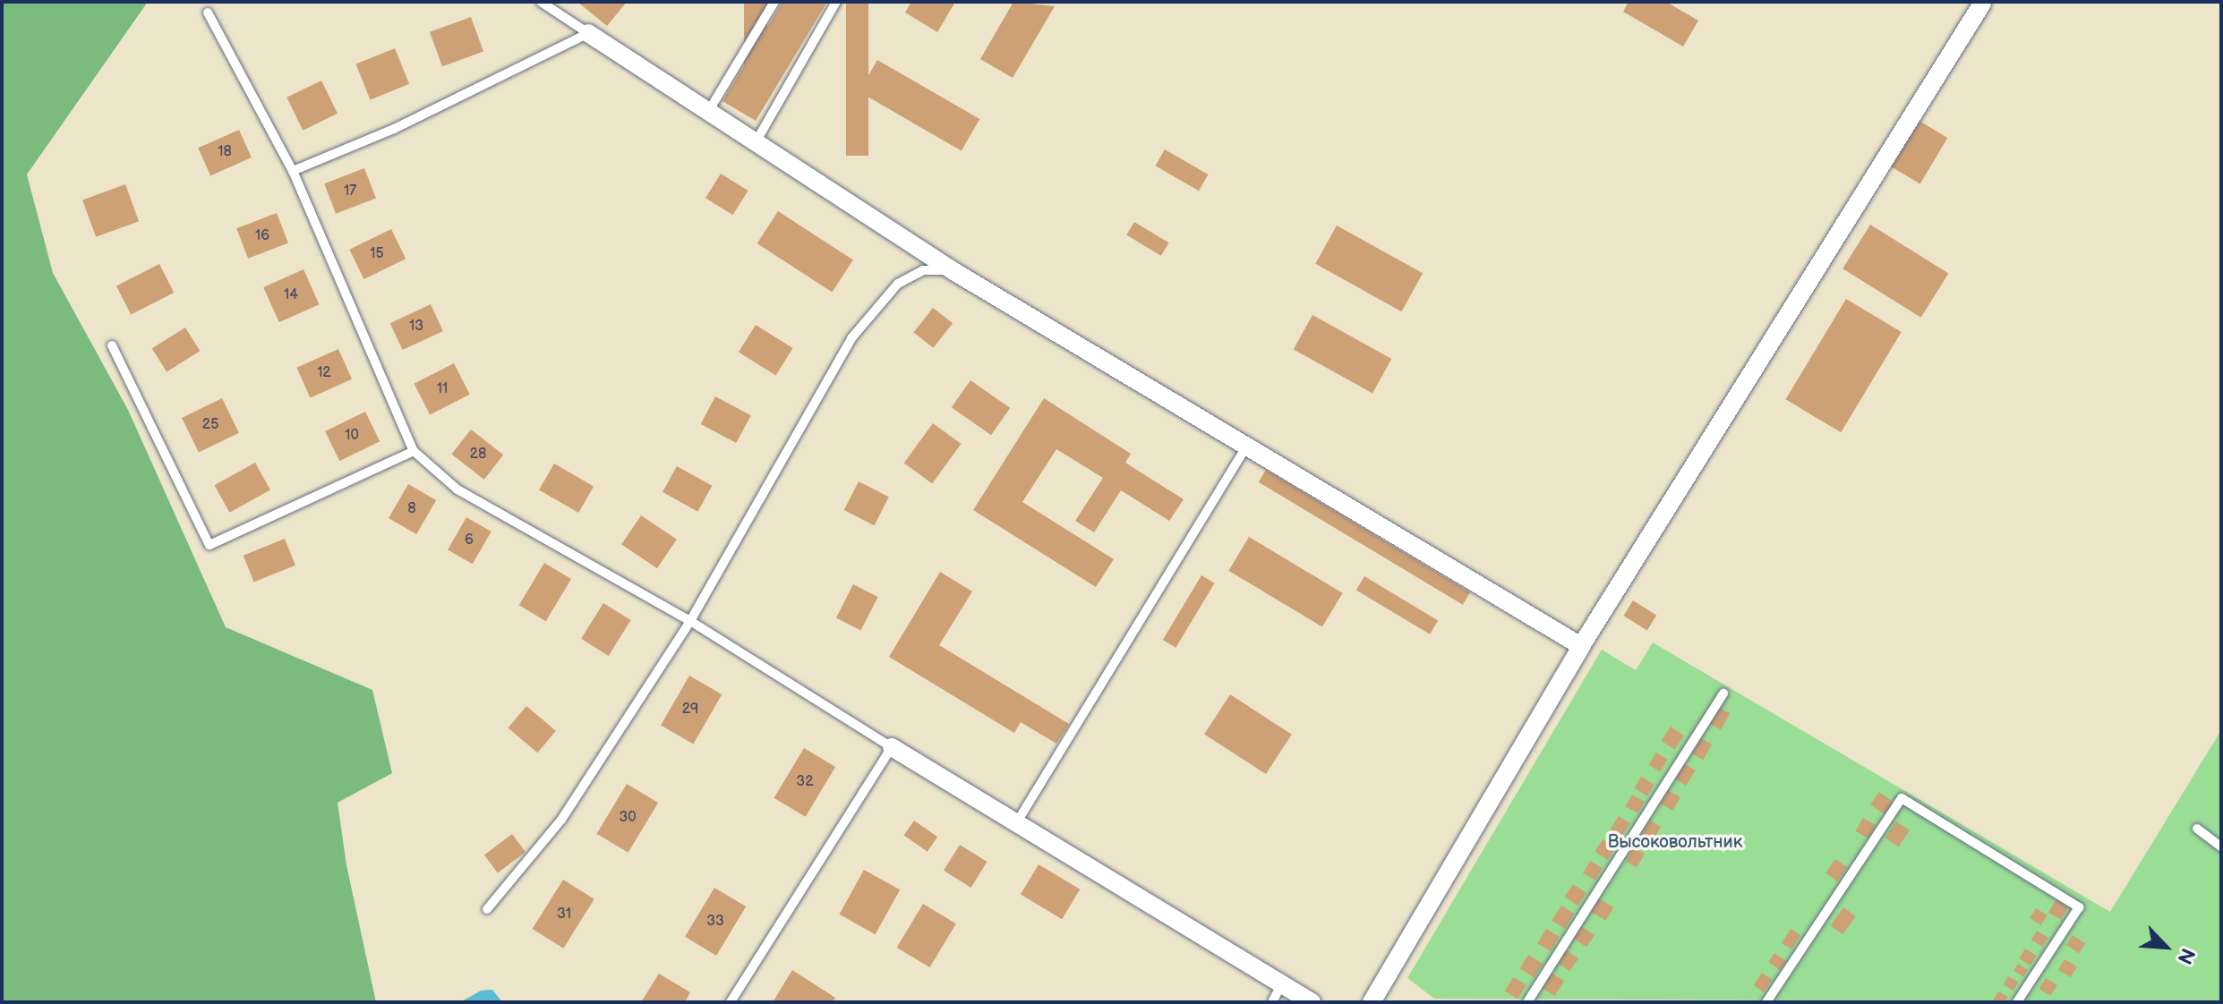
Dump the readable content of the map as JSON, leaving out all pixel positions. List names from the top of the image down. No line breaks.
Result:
{"parks":["Высоковольтник"],"house_numbers":["18","17","16","15","14","13","12","11","25","10","28","8","6","29","32","30","31","33"],"north":"bottom right"}
